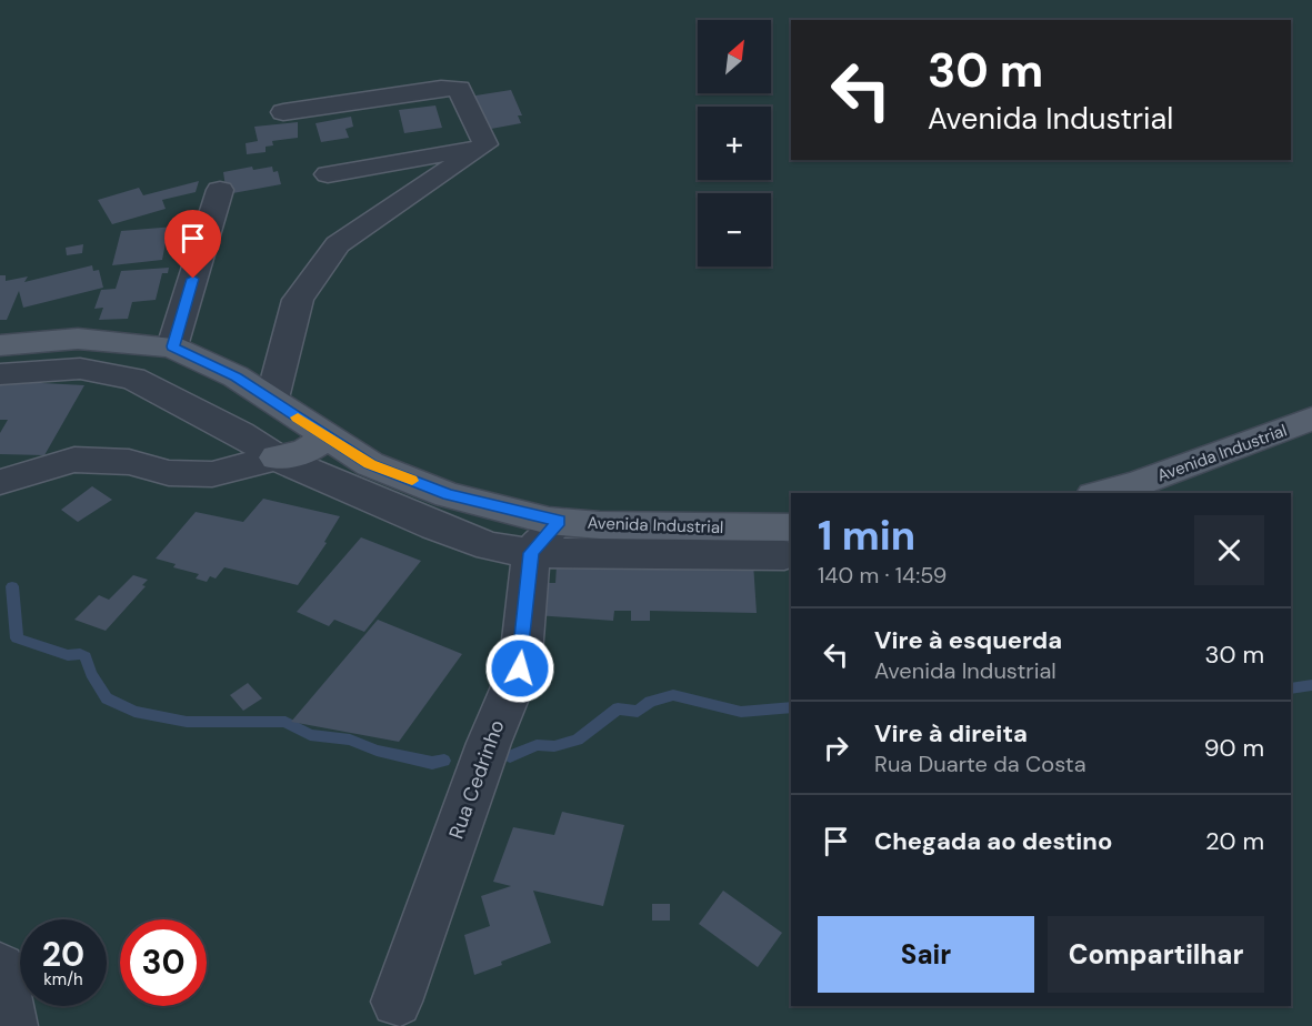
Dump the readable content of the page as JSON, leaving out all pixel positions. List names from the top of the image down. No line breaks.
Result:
{"streets":{"main road":["Avenida Industrial"],"street":["Rua Cedrinho"]},"crossings":[["Avenida Industrial","Rua Cedrinho"]],"north":"top right","page":{"map_buttons":["+","−"],"turn":["30 m","Avenida Industrial"],"heading":["1 min","140 m · 14:59"],"list":[{"name":"Vire à esquerda","note":"Avenida Industrial","value":"30 m"},{"name":"Vire à direita","note":"Rua Duarte da Costa","value":"90 m"},{"name":"Chegada ao destino","value":"20 m"}],"buttons":["Sair","Compartilhar"],"speed":"20 km/h","limit":"30"}}
